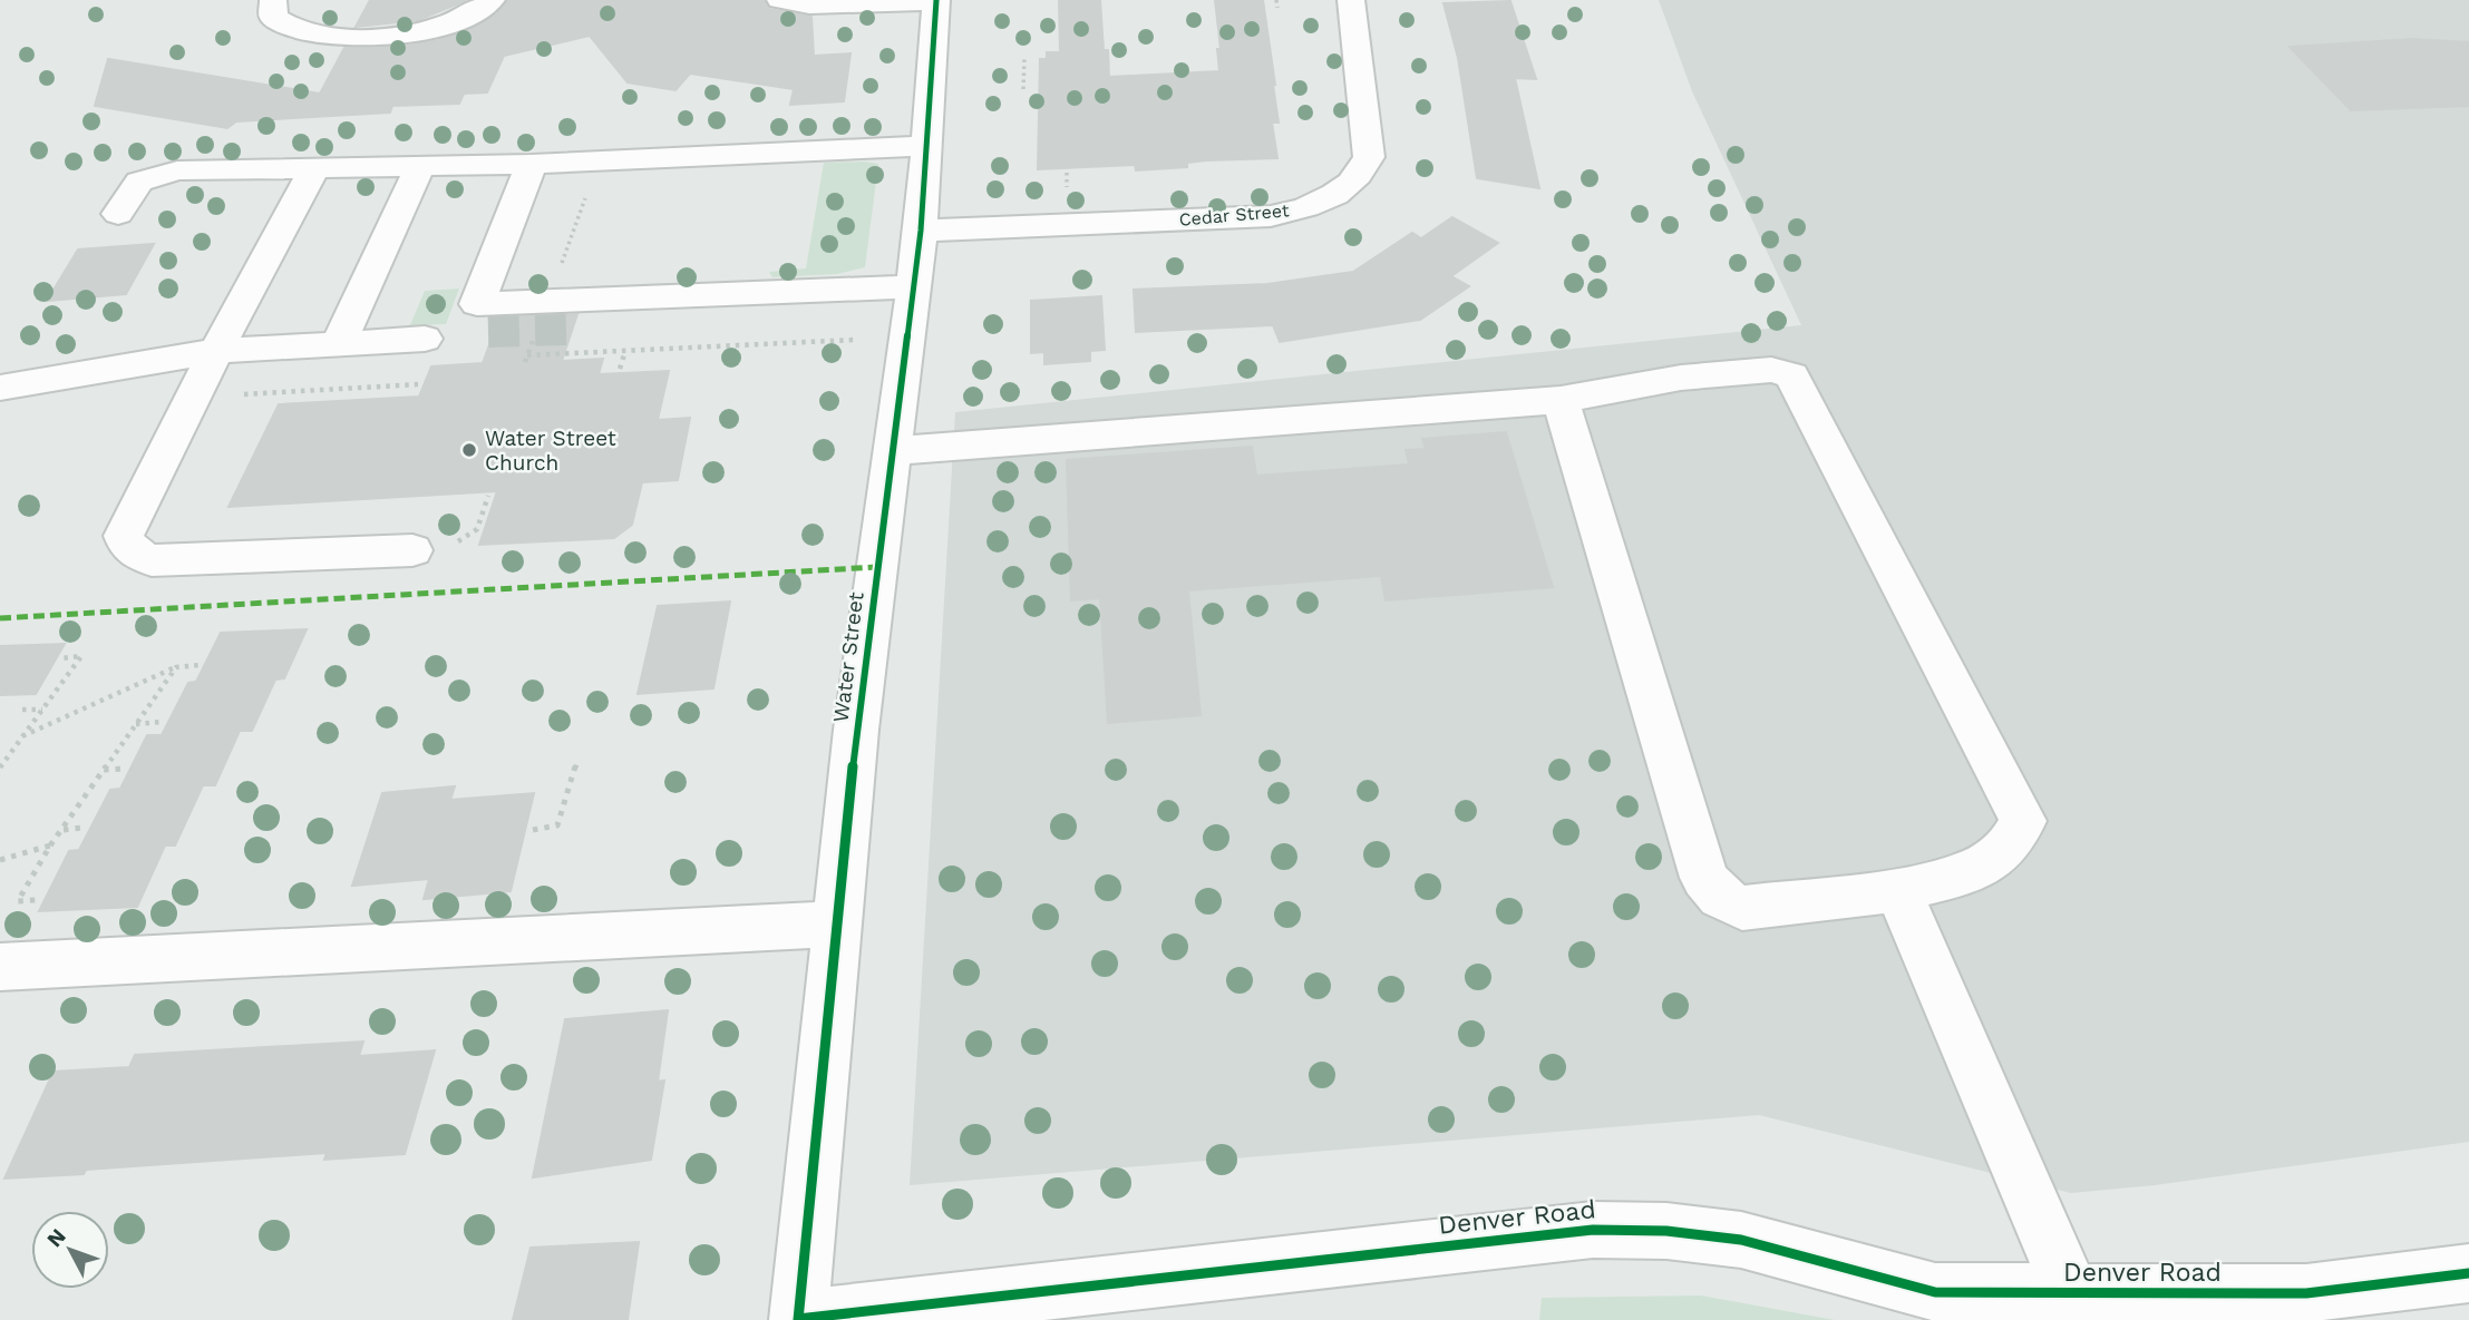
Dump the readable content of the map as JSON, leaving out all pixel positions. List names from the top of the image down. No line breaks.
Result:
{"streets":{"street":["Cedar Street","Water Street","Denver Road"]},"crossings":[["Cedar Street","Water Street"],["Water Street","Denver Road"]],"places":["Water Street Church"],"north":"top left"}
